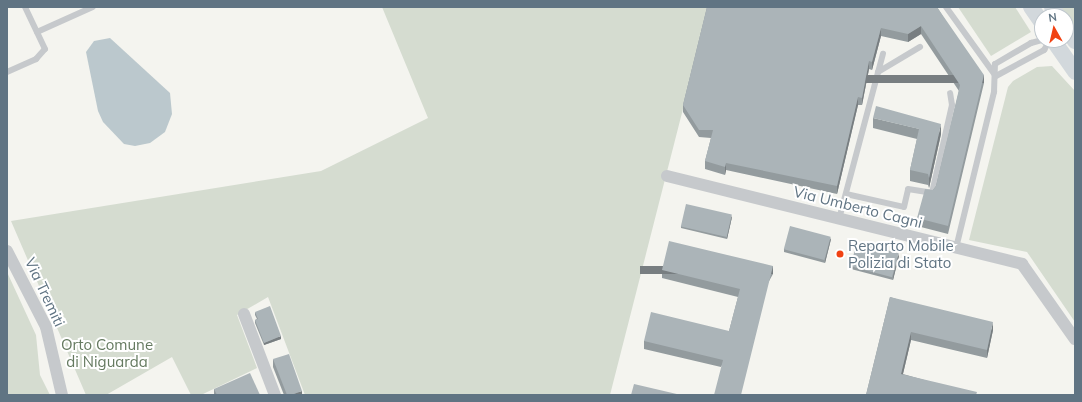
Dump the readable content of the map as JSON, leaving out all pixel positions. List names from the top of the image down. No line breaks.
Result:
{"streets":{"street":["Via Umberto Cagni","Via Tremiti"]},"parks":["Orto Comune di Niguarda"],"places":["Reparto Mobile Polizia di Stato"],"north":"top"}
